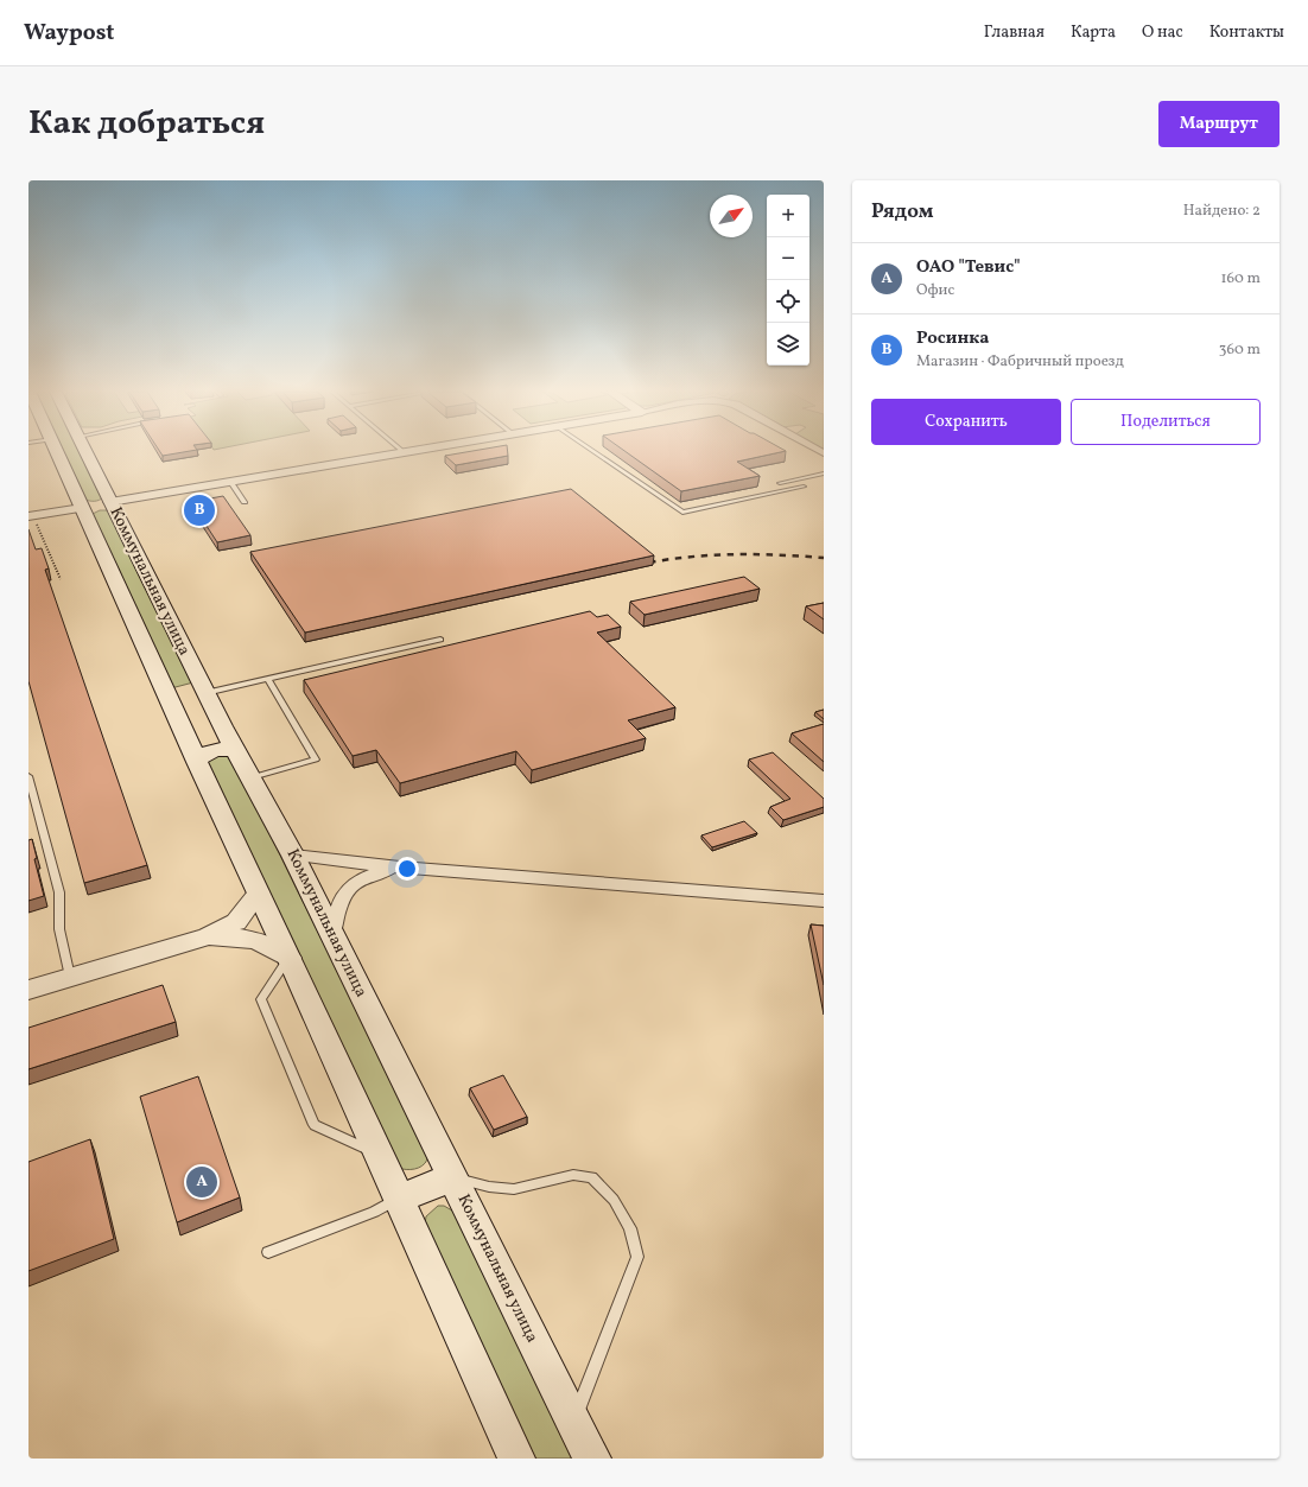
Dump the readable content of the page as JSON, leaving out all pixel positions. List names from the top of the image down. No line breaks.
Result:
{"streets":{"main road":["Коммунальная улица"]},"north":"top right","page":{"header":"Waypost","nav":["Главная","Карта","О нас","Контакты"],"title":"Как добраться","buttons":["Маршрут",["Сохранить","Поделиться"]],"heading":["Рядом","Найдено: 2"],"map_buttons":["+","−"],"list":[{"mark":"A","name":"ОАО \"Тевис\"","note":"Офис","value":"160 m"},{"mark":"B","name":"Росинка","note":"Магазин · Фабричный проезд","value":"360 m"}],"pins":["B","A"]}}
